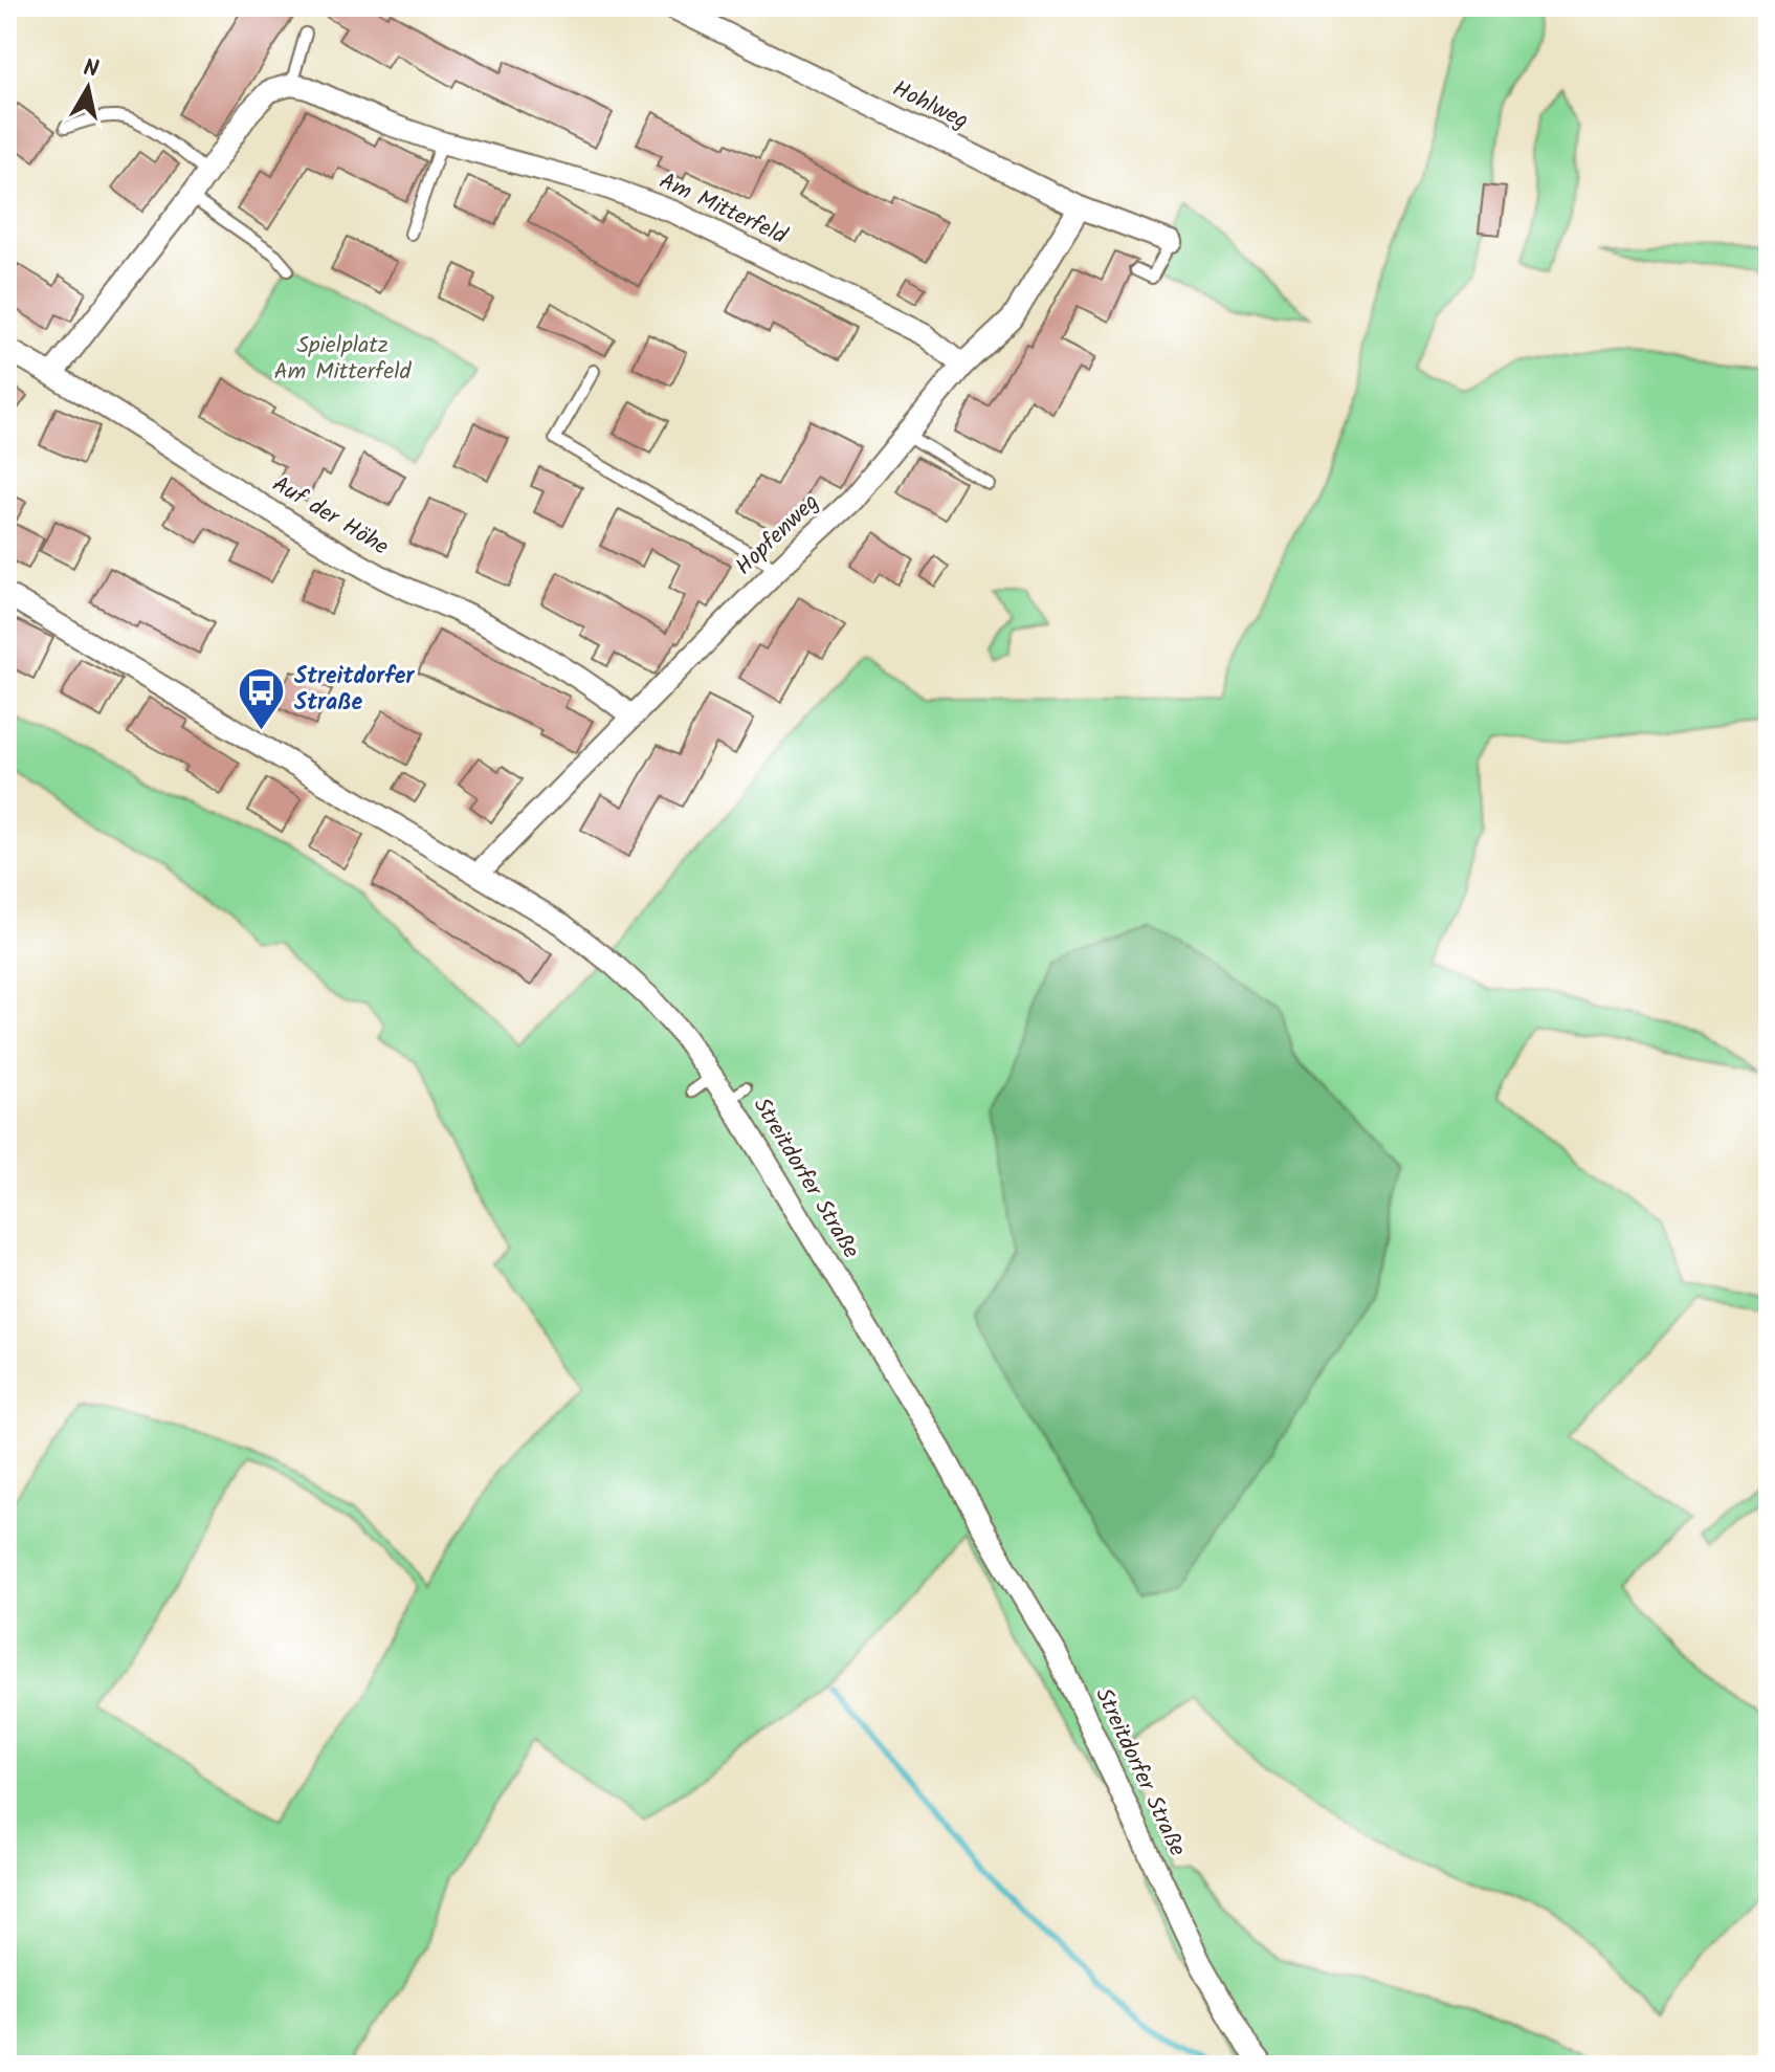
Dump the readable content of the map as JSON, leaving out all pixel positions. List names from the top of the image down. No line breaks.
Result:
{"streets":{"street":["Hohlweg","Am Mitterfeld","Auf der Höhe","Hopfenweg","Streitdorfer Straße"]},"crossings":[["Hohlweg","Hopfenweg"],["Am Mitterfeld","Hopfenweg"],["Auf der Höhe","Hopfenweg"],["Hopfenweg","Streitdorfer Straße"]],"parks":["Spielplatz Am Mitterfeld"],"places":{"bus stop":["Streitdorfer Straße"]},"north":"top"}
